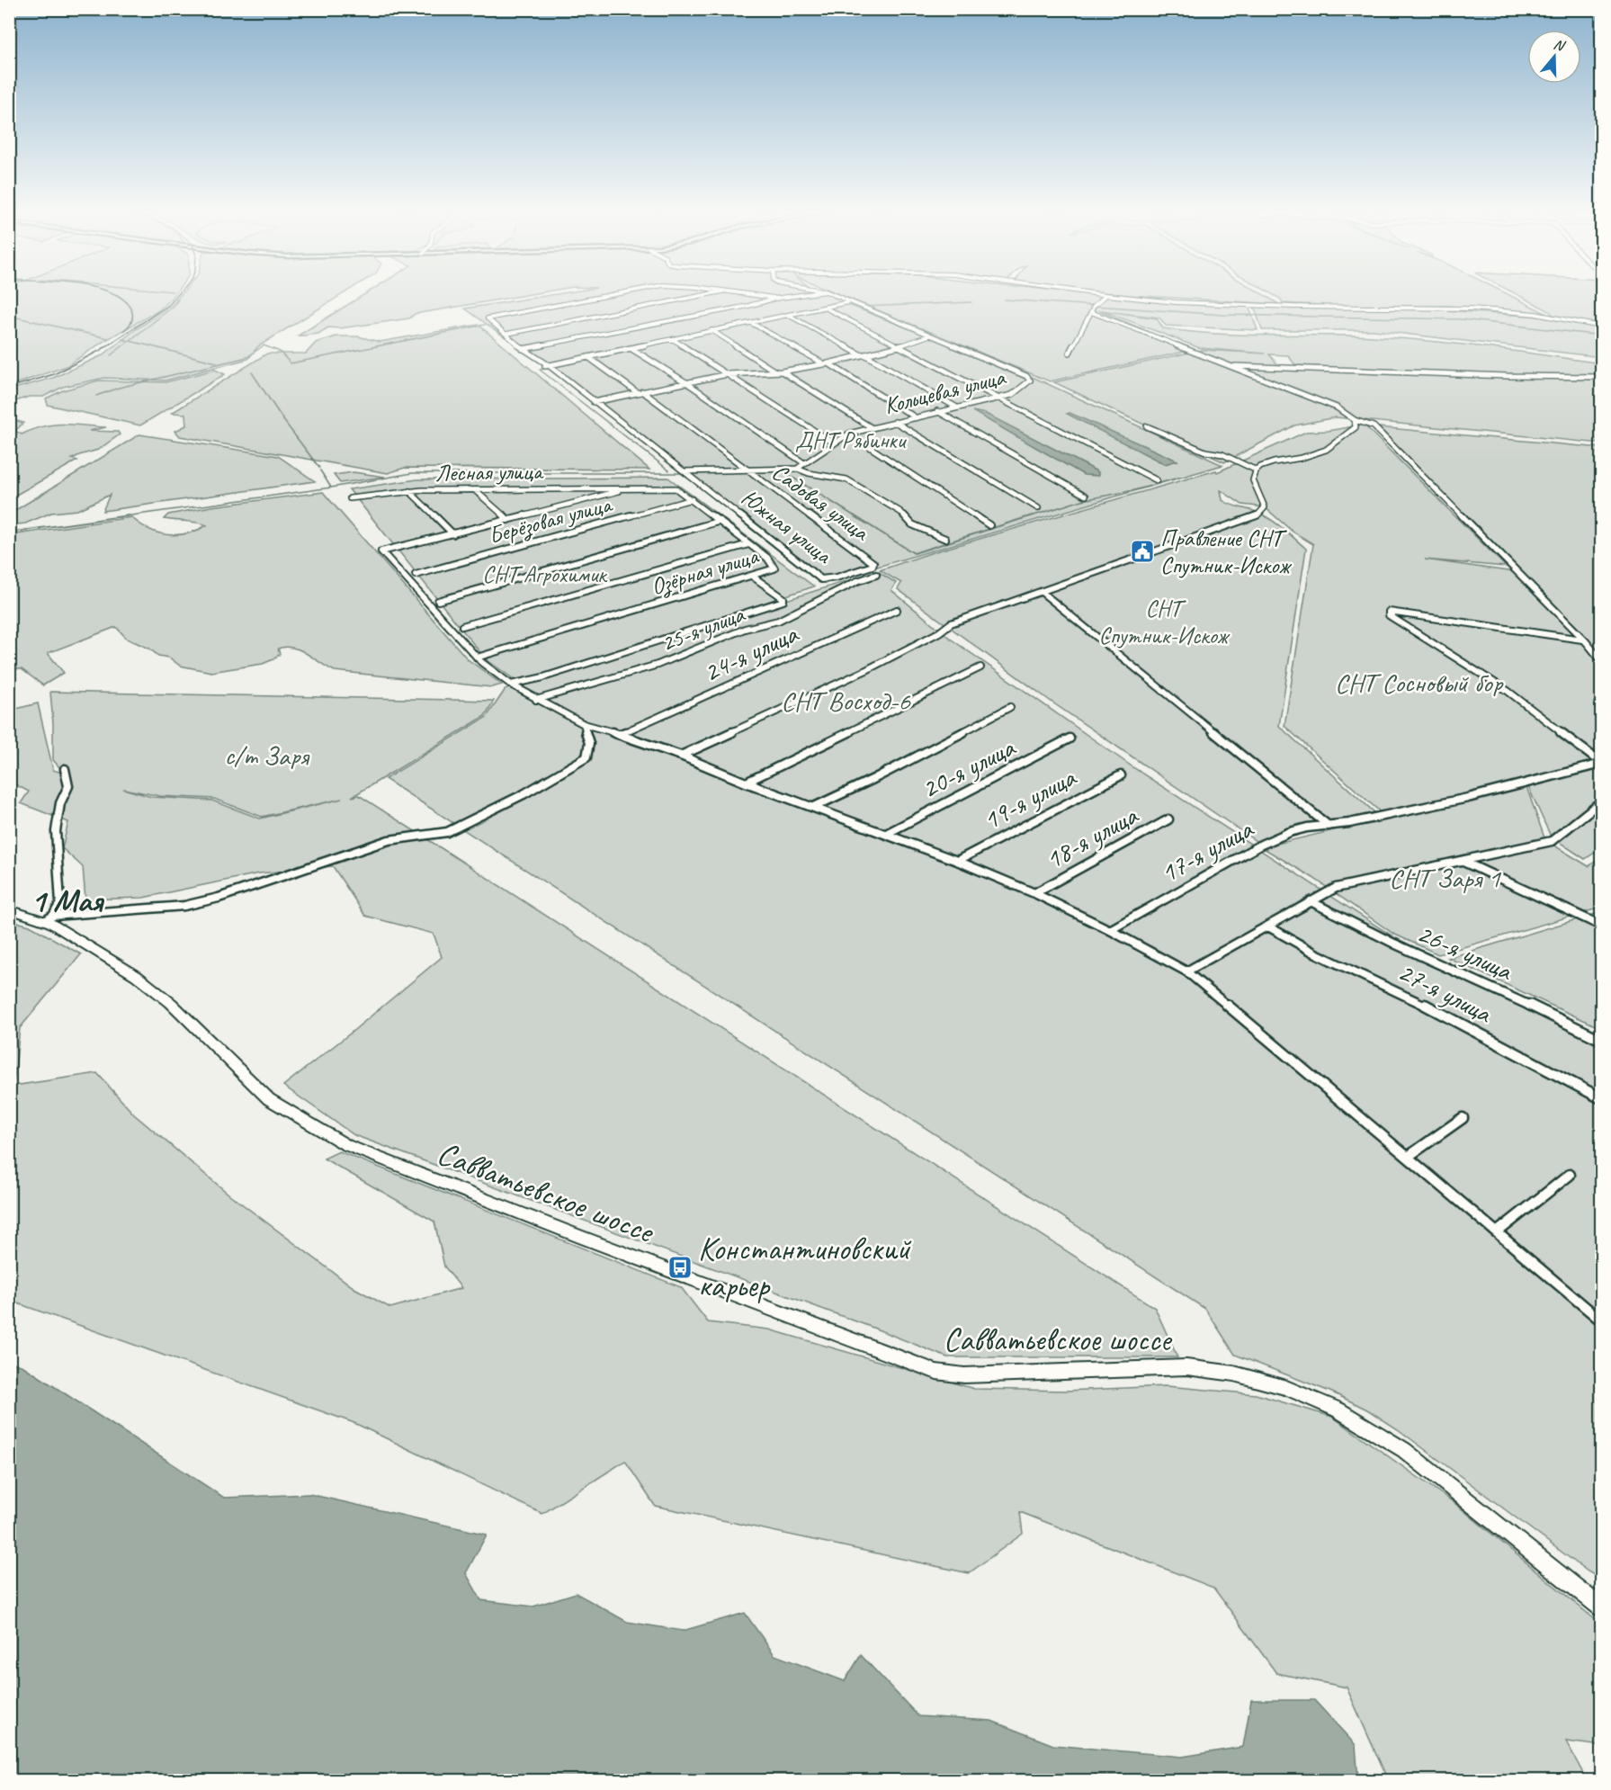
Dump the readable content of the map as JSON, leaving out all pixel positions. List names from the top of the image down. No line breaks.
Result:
{"streets":{"main road":["Савватьевское шоссе"],"street":["Кольцевая улица","Лесная улица","Садовая улица","Берёзовая улица","Южная улица","Озёрная улица","25-я улица","24-я улица","20-я улица","19-я улица","18-я улица","17-я улица","26-я улица","27-я улица"]},"crossings":[["Лесная улица","Озёрная улица"],["Садовая улица","Южная улица"],["Берёзовая улица","Озёрная улица"]],"districts":["1 Мая"],"parks":["ДНТ Рябинки","СНТ Агрохимик","СНТ Спутник-Искож","СНТ Сосновый бор","СНТ Восход-6","с/т Заря","СНТ Заря 1"],"places":{"public building":["Правление СНТ Спутник-Искож"],"bus stop":["Константиновский карьер"]},"north":"top"}
